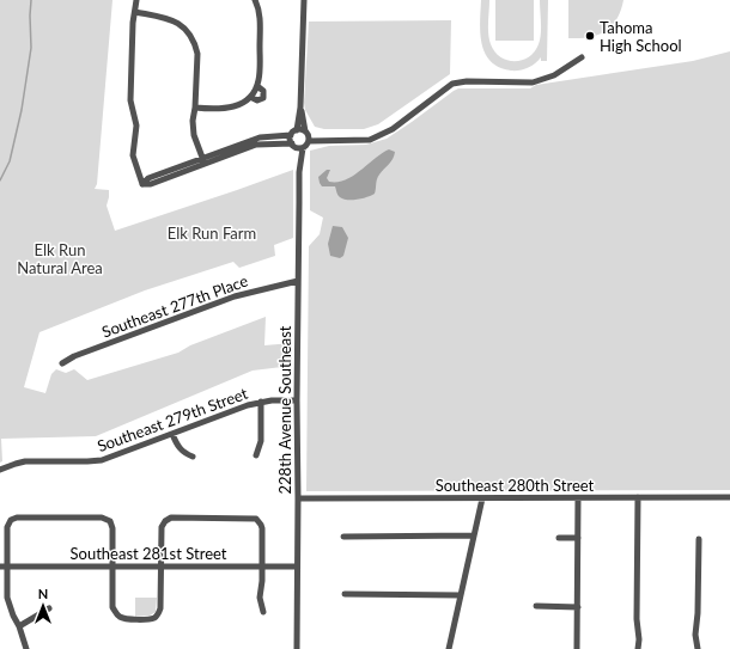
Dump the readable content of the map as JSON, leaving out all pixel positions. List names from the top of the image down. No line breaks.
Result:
{"streets":{"street":["Southeast 277th Place","228th Avenue Southeast","Southeast 279th Street","Southeast 280th Street","Southeast 281st Street"]},"crossings":[["Southeast 277th Place","228th Avenue Southeast"],["228th Avenue Southeast","Southeast 279th Street"],["228th Avenue Southeast","Southeast 280th Street"],["228th Avenue Southeast","Southeast 281st Street"]],"parks":["Elk Run Farm","Elk Run Natural Area"],"places":["Tahoma High School"],"north":"top"}
